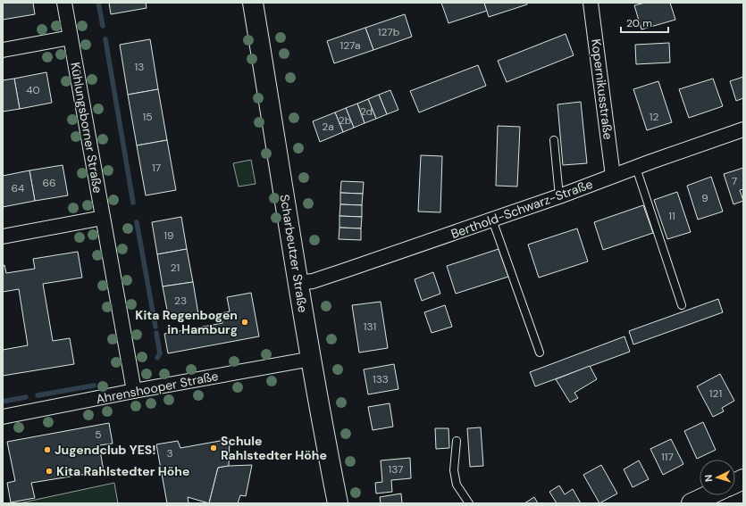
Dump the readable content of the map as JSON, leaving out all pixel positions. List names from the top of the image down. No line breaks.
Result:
{"streets":{"main road":["Scharbeutzer Straße"],"street":["Kopernikusstraße","Kühlungsborner Straße","Berthold-Schwarz-Straße","Ahrenshooper Straße"]},"crossings":[["Kopernikusstraße","Berthold-Schwarz-Straße"],["Kühlungsborner Straße","Ahrenshooper Straße"],["Berthold-Schwarz-Straße","Scharbeutzer Straße"],["Scharbeutzer Straße","Ahrenshooper Straße"]],"places":["Kita Regenbogen in Hamburg","Schule Rahlstedter Höhe","Jugendclub YES!","Kita Rahlstedter Höhe"],"house_numbers":["127b","127a","13","40","2d","15","12","2b","2a","17","7","66","64","9","11","19","21","23","131","133","121","5","3","117","137"],"scale_bar":"20 m","north":"left"}
